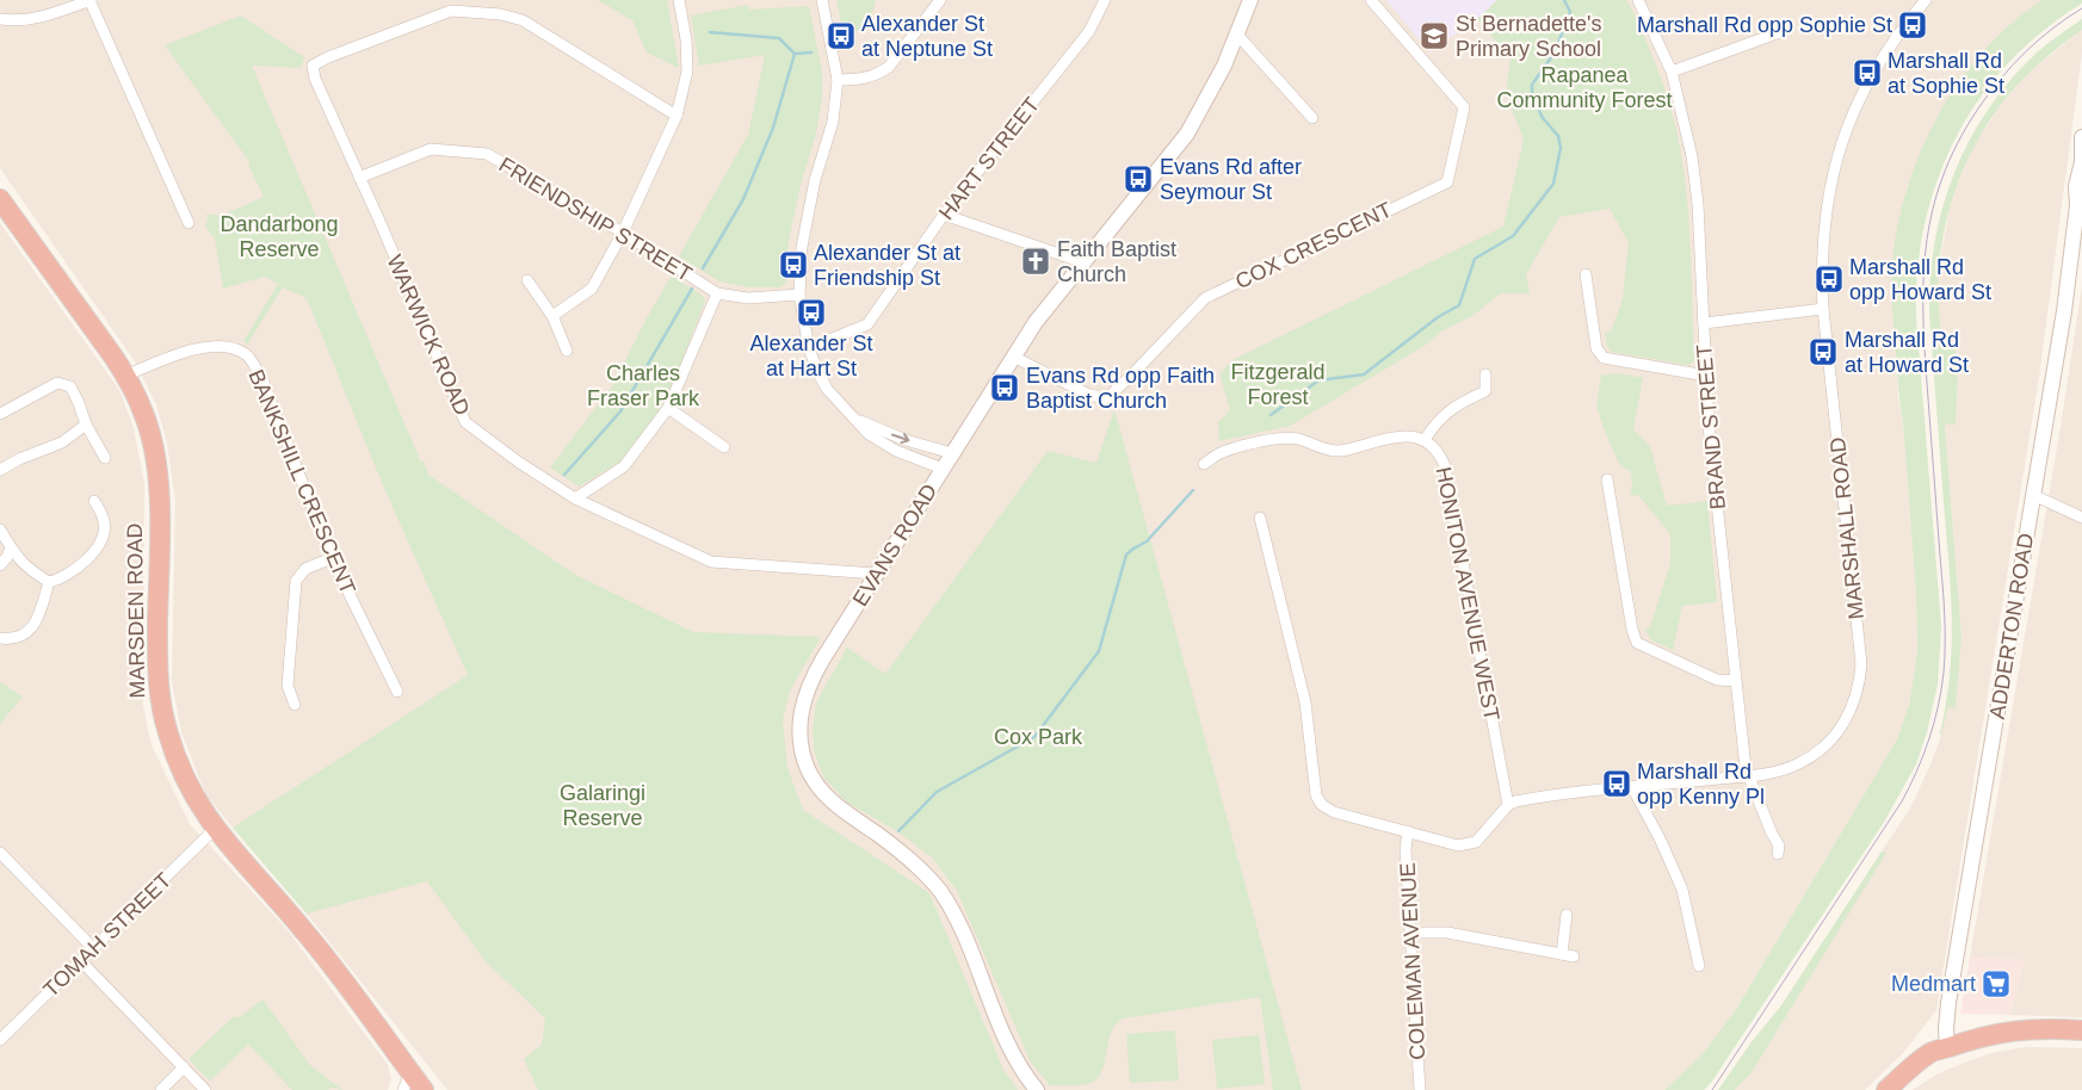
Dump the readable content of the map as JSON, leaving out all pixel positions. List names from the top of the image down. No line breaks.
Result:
{"streets":{"highway":["MARSDEN ROAD"],"street":["HART STREET","FRIENDSHIP STREET","COX CRESCENT","WARWICK ROAD","BRAND STREET","BANKSHILL CRESCENT","MARSHALL ROAD","EVANS ROAD","HONITON AVENUE WEST","ADDERTON ROAD","TOMAH STREET","COLEMAN AVENUE"]},"crossings":[["FRIENDSHIP STREET","WARWICK ROAD"],["COX CRESCENT","EVANS ROAD"],["WARWICK ROAD","EVANS ROAD"],["BRAND STREET","MARSHALL ROAD"],["BANKSHILL CRESCENT","MARSDEN ROAD"],["MARSHALL ROAD","HONITON AVENUE WEST"],["MARSDEN ROAD","TOMAH STREET"]],"parks":["Rapanea Community Forest","Dandarbong Reserve","Fitzgerald Forest","Charles Fraser Park","Cox Park","Galaringi Reserve"],"places":{"bus stop":["Marshall Rd opp Sophie St","Alexander St at Neptune St","Marshall Rd at Sophie St","Evans Rd after Seymour St","Alexander St at Friendship St","Marshall Rd opp Howard St","Alexander St at Hart St","Marshall Rd at Howard St","Evans Rd opp Faith Baptist Church","Marshall Rd opp Kenny Pl"],"school or university":["St Bernadette's Primary School"],"church":["Faith Baptist Church"],"supermarket":["Medmart"]}}
